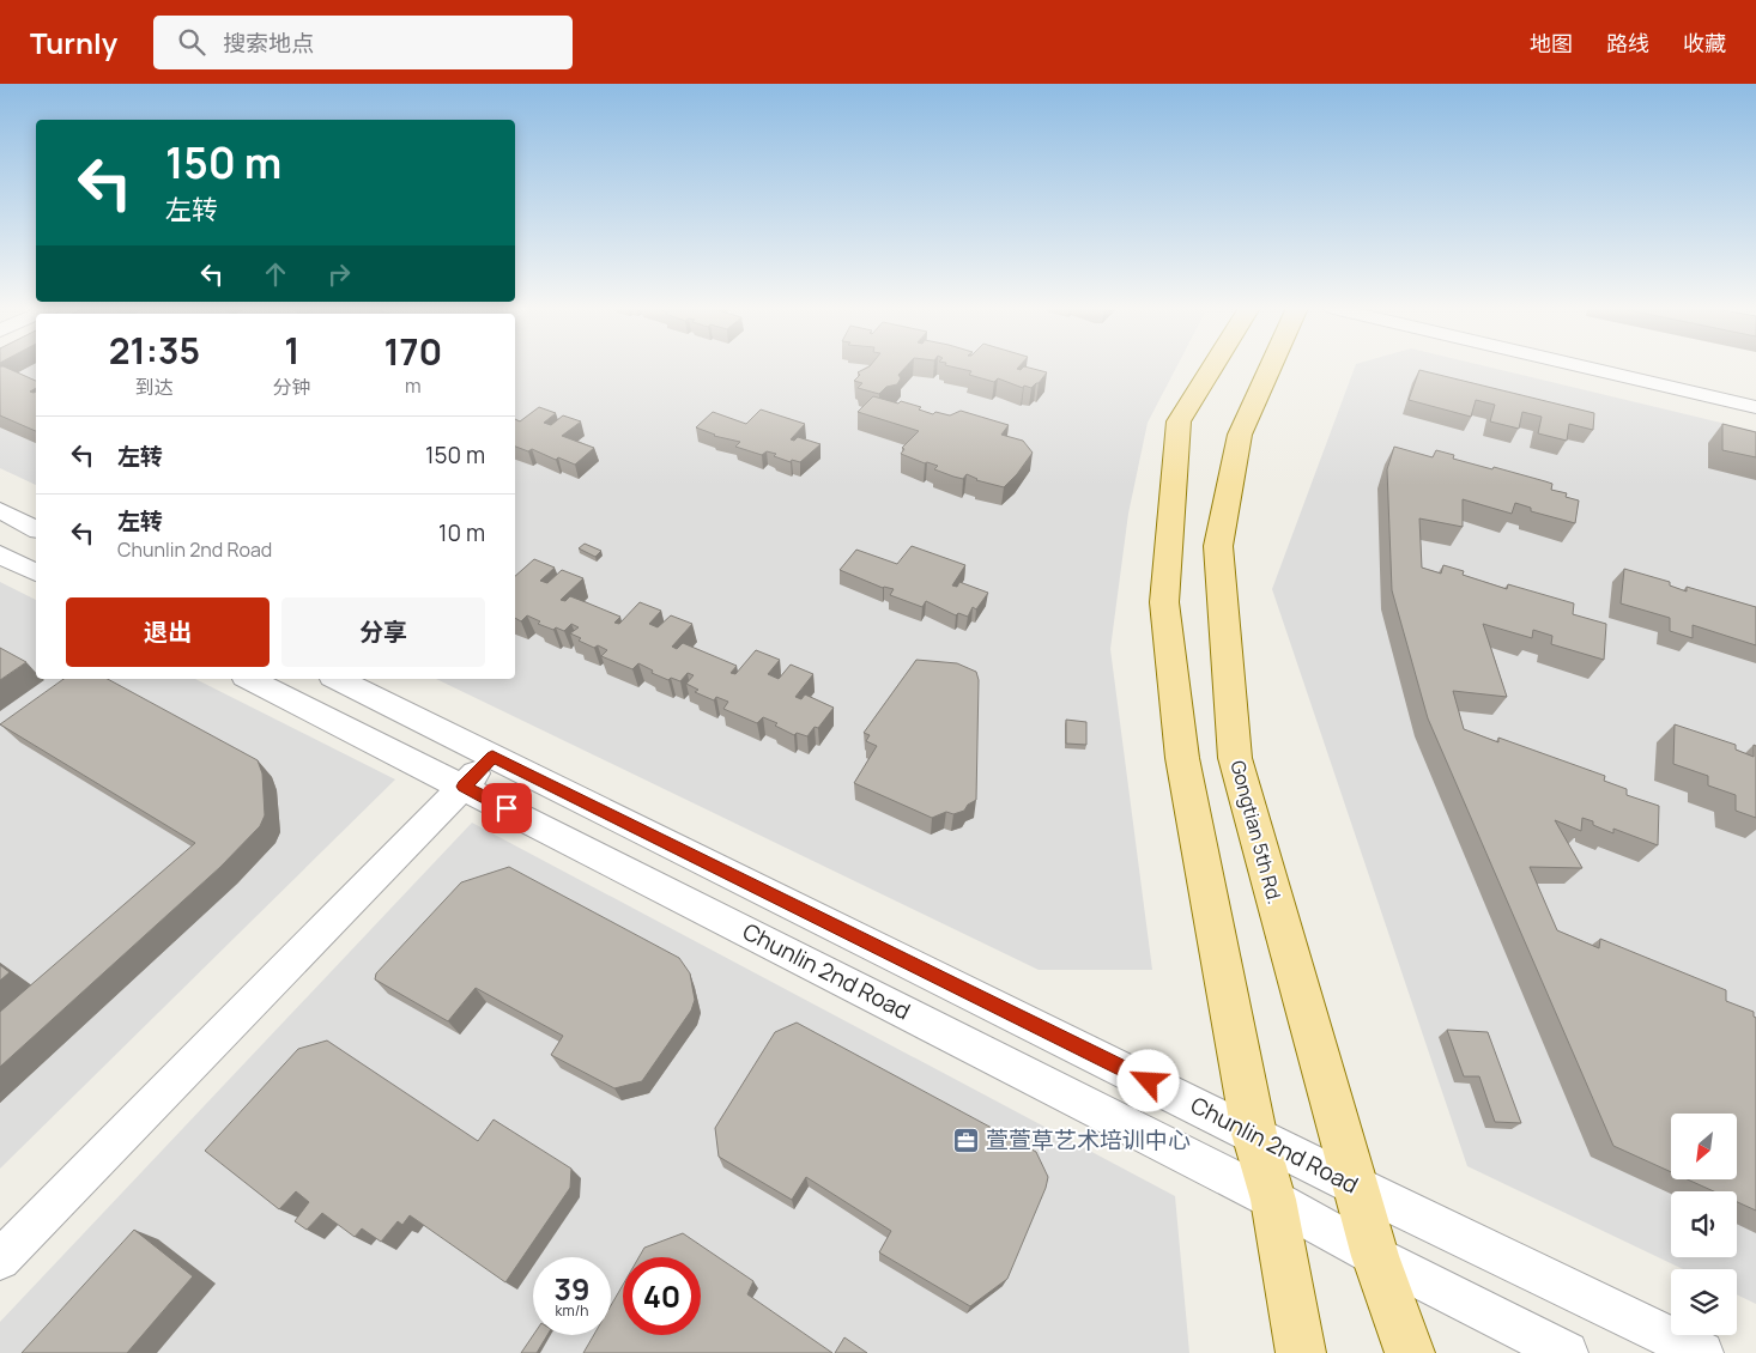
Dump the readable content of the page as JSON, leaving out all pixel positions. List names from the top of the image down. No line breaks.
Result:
{"streets":{"main road":["Gongtian 5th Rd."],"street":["Chunlin 2nd Road"]},"crossings":[["Gongtian 5th Rd.","Chunlin 2nd Road"]],"places":{"office":["萱萱草艺术培训中心"]},"north":"bottom left","page":{"header":"Turnly","search":"搜索地点","nav":["地图","路线","收藏"],"turn":["150 m","左转"],"eta":["21:35","到达","1","分钟","170","m"],"list":[{"name":"左转","value":"150 m"},{"name":"左转","note":"Chunlin 2nd Road","value":"10 m"}],"buttons":["退出","分享"],"speed":"39 km/h","limit":"40"}}
